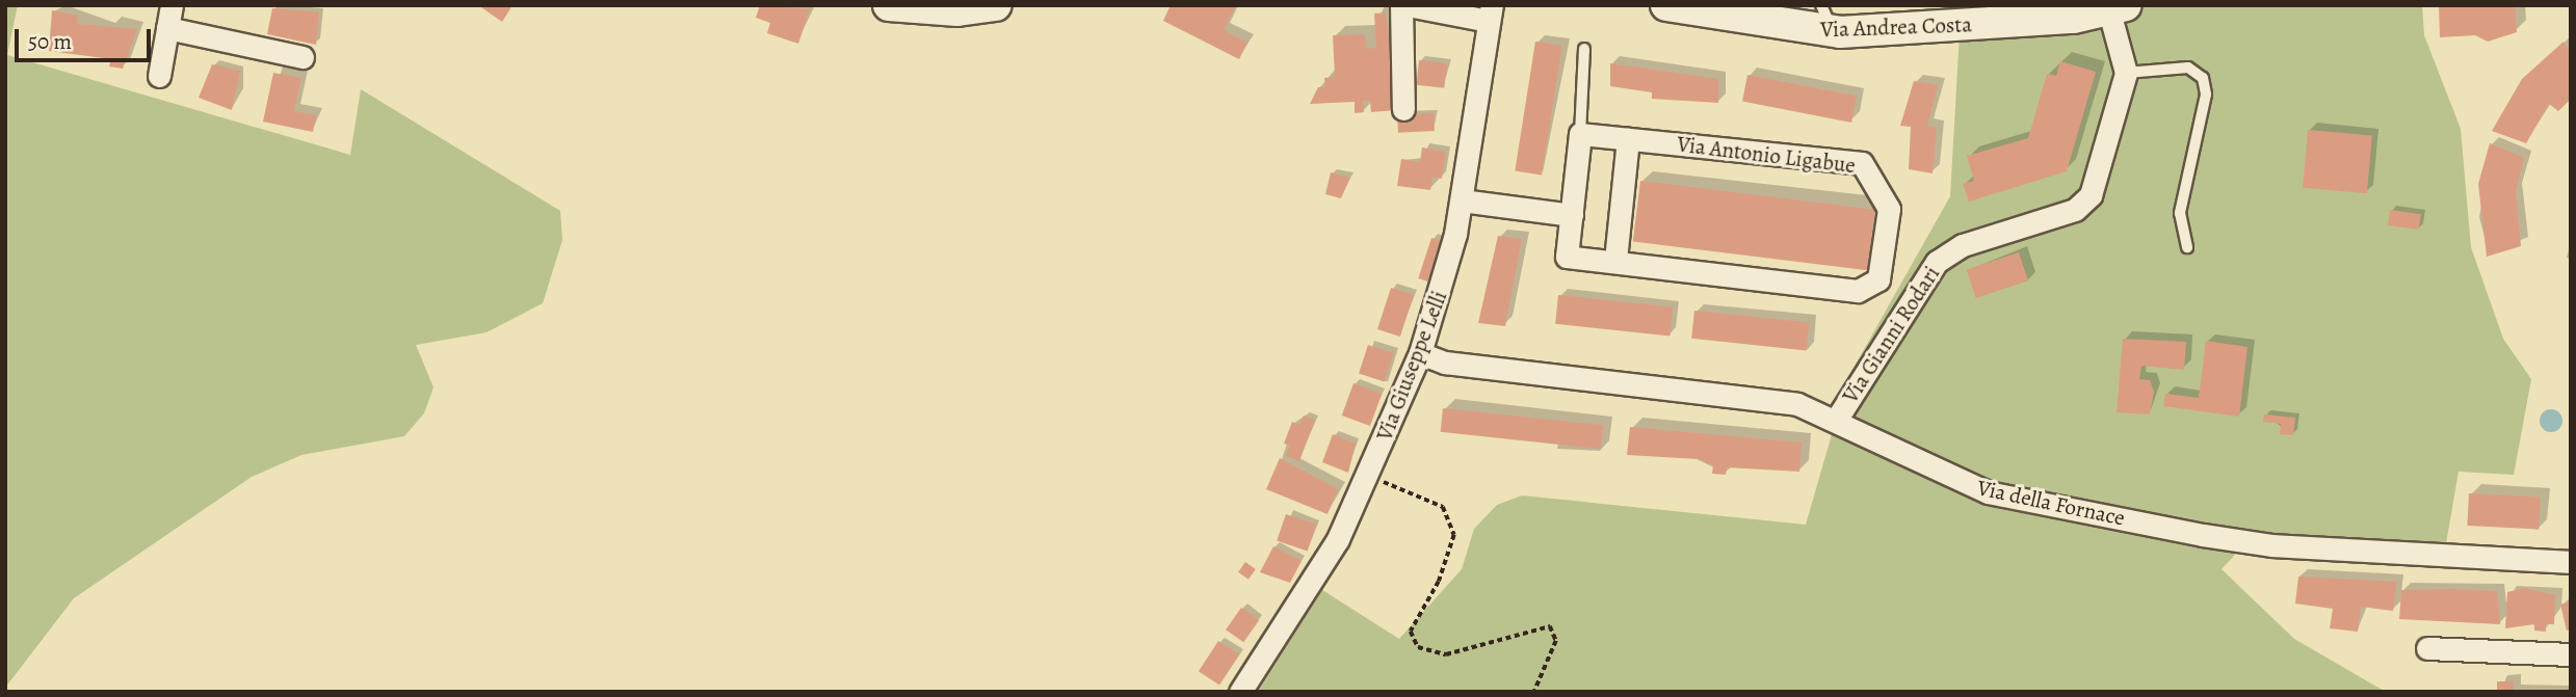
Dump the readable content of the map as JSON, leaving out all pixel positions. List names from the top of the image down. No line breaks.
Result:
{"streets":{"main road":["Via Andrea Costa"],"street":["Via Antonio Ligabue","Via Gianni Rodari","Via Giuseppe Lelli","Via della Fornace"]},"crossings":[["Via Gianni Rodari","Via della Fornace"],["Via Giuseppe Lelli","Via della Fornace"]],"scale_bar":"50 m"}
